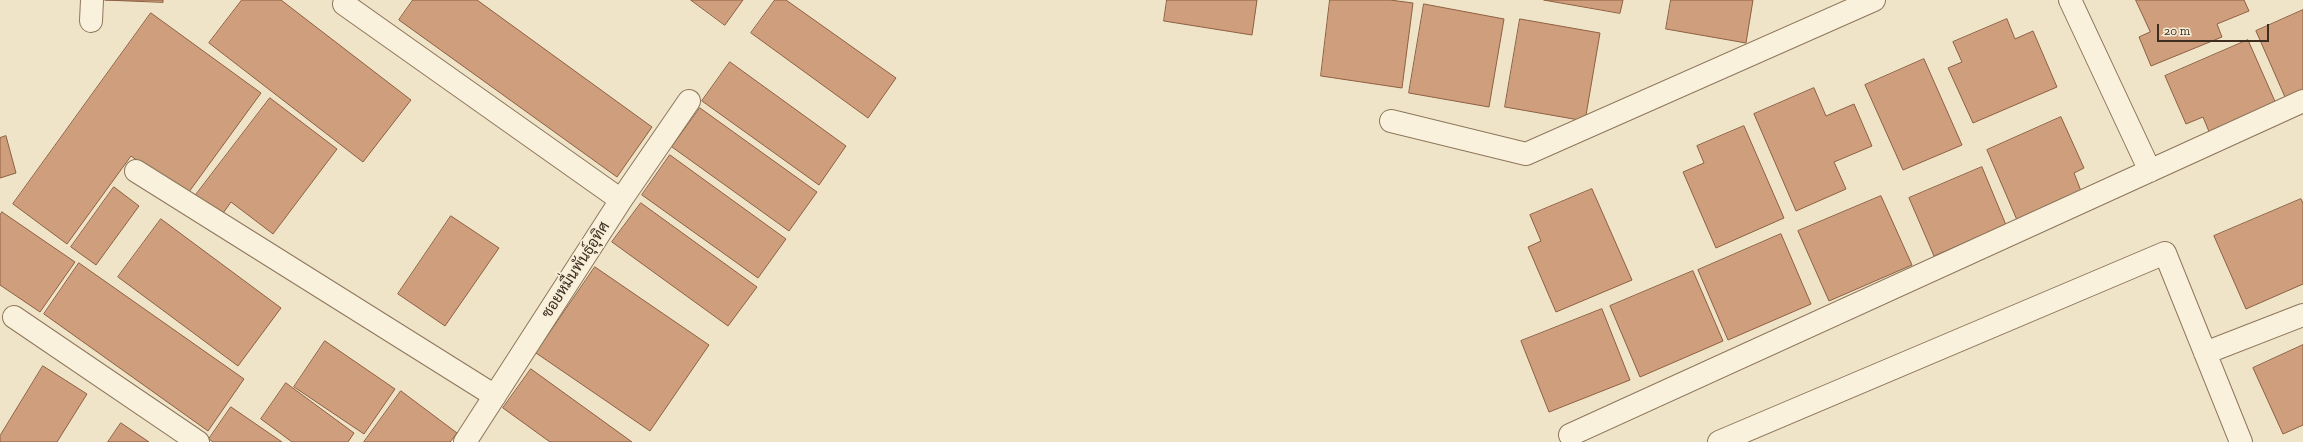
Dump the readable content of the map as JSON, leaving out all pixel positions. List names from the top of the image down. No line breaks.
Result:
{"streets":{"street":["ซอยหมื่นพันธุ์อุทิศ"]},"scale_bar":"20 m"}
